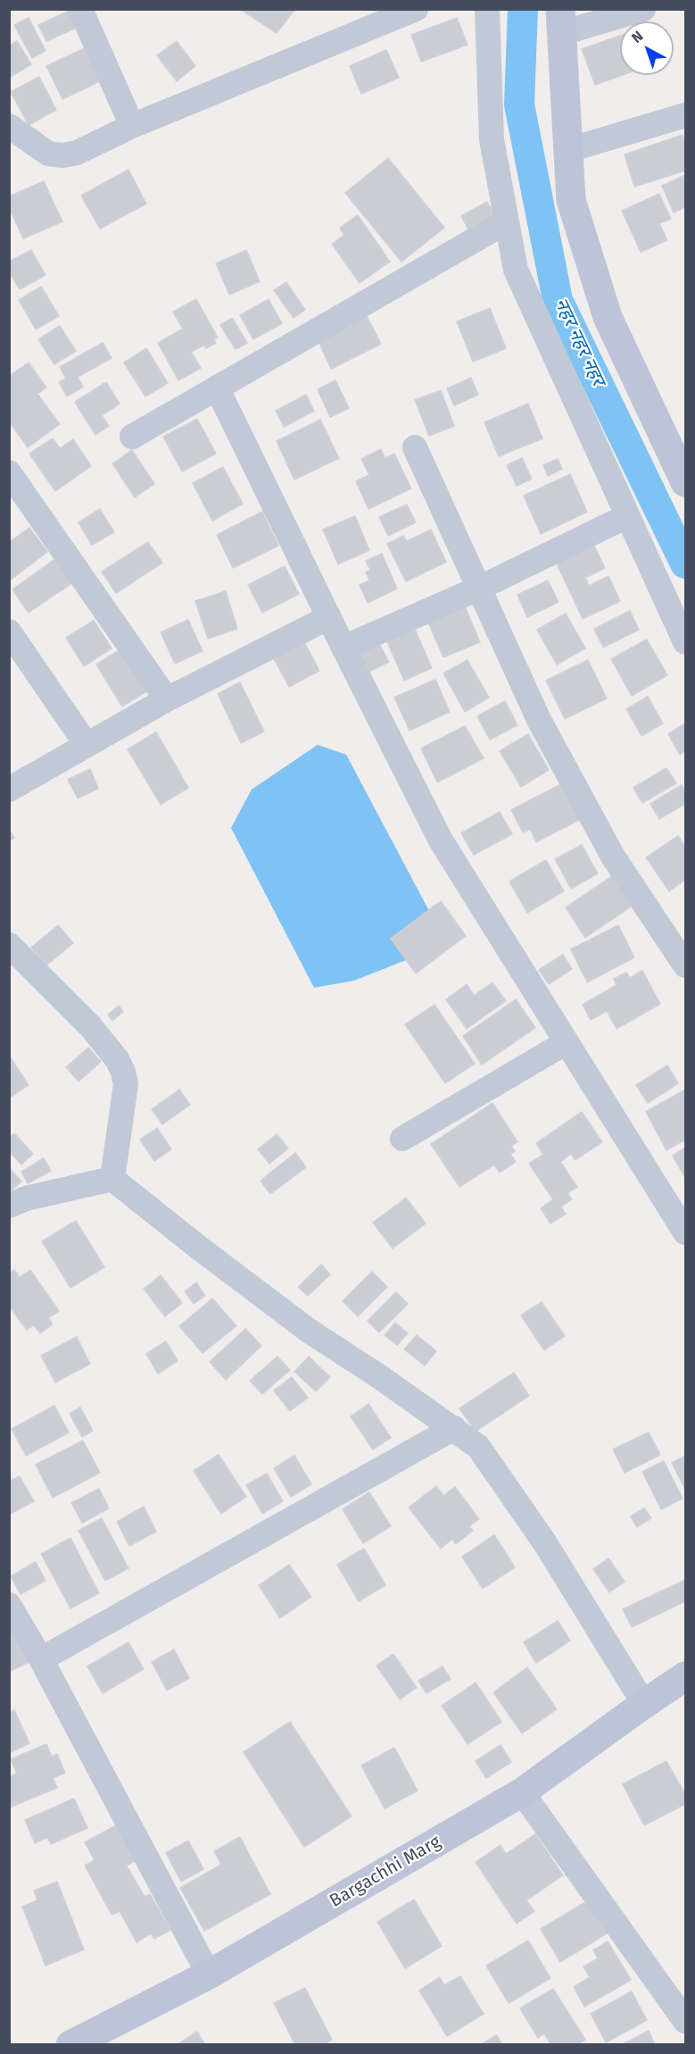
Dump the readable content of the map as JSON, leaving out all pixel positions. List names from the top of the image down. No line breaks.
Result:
{"streets":{"street":["Bargachhi Marg"]},"water":["नहर नहर नहर"],"north":"top left"}
